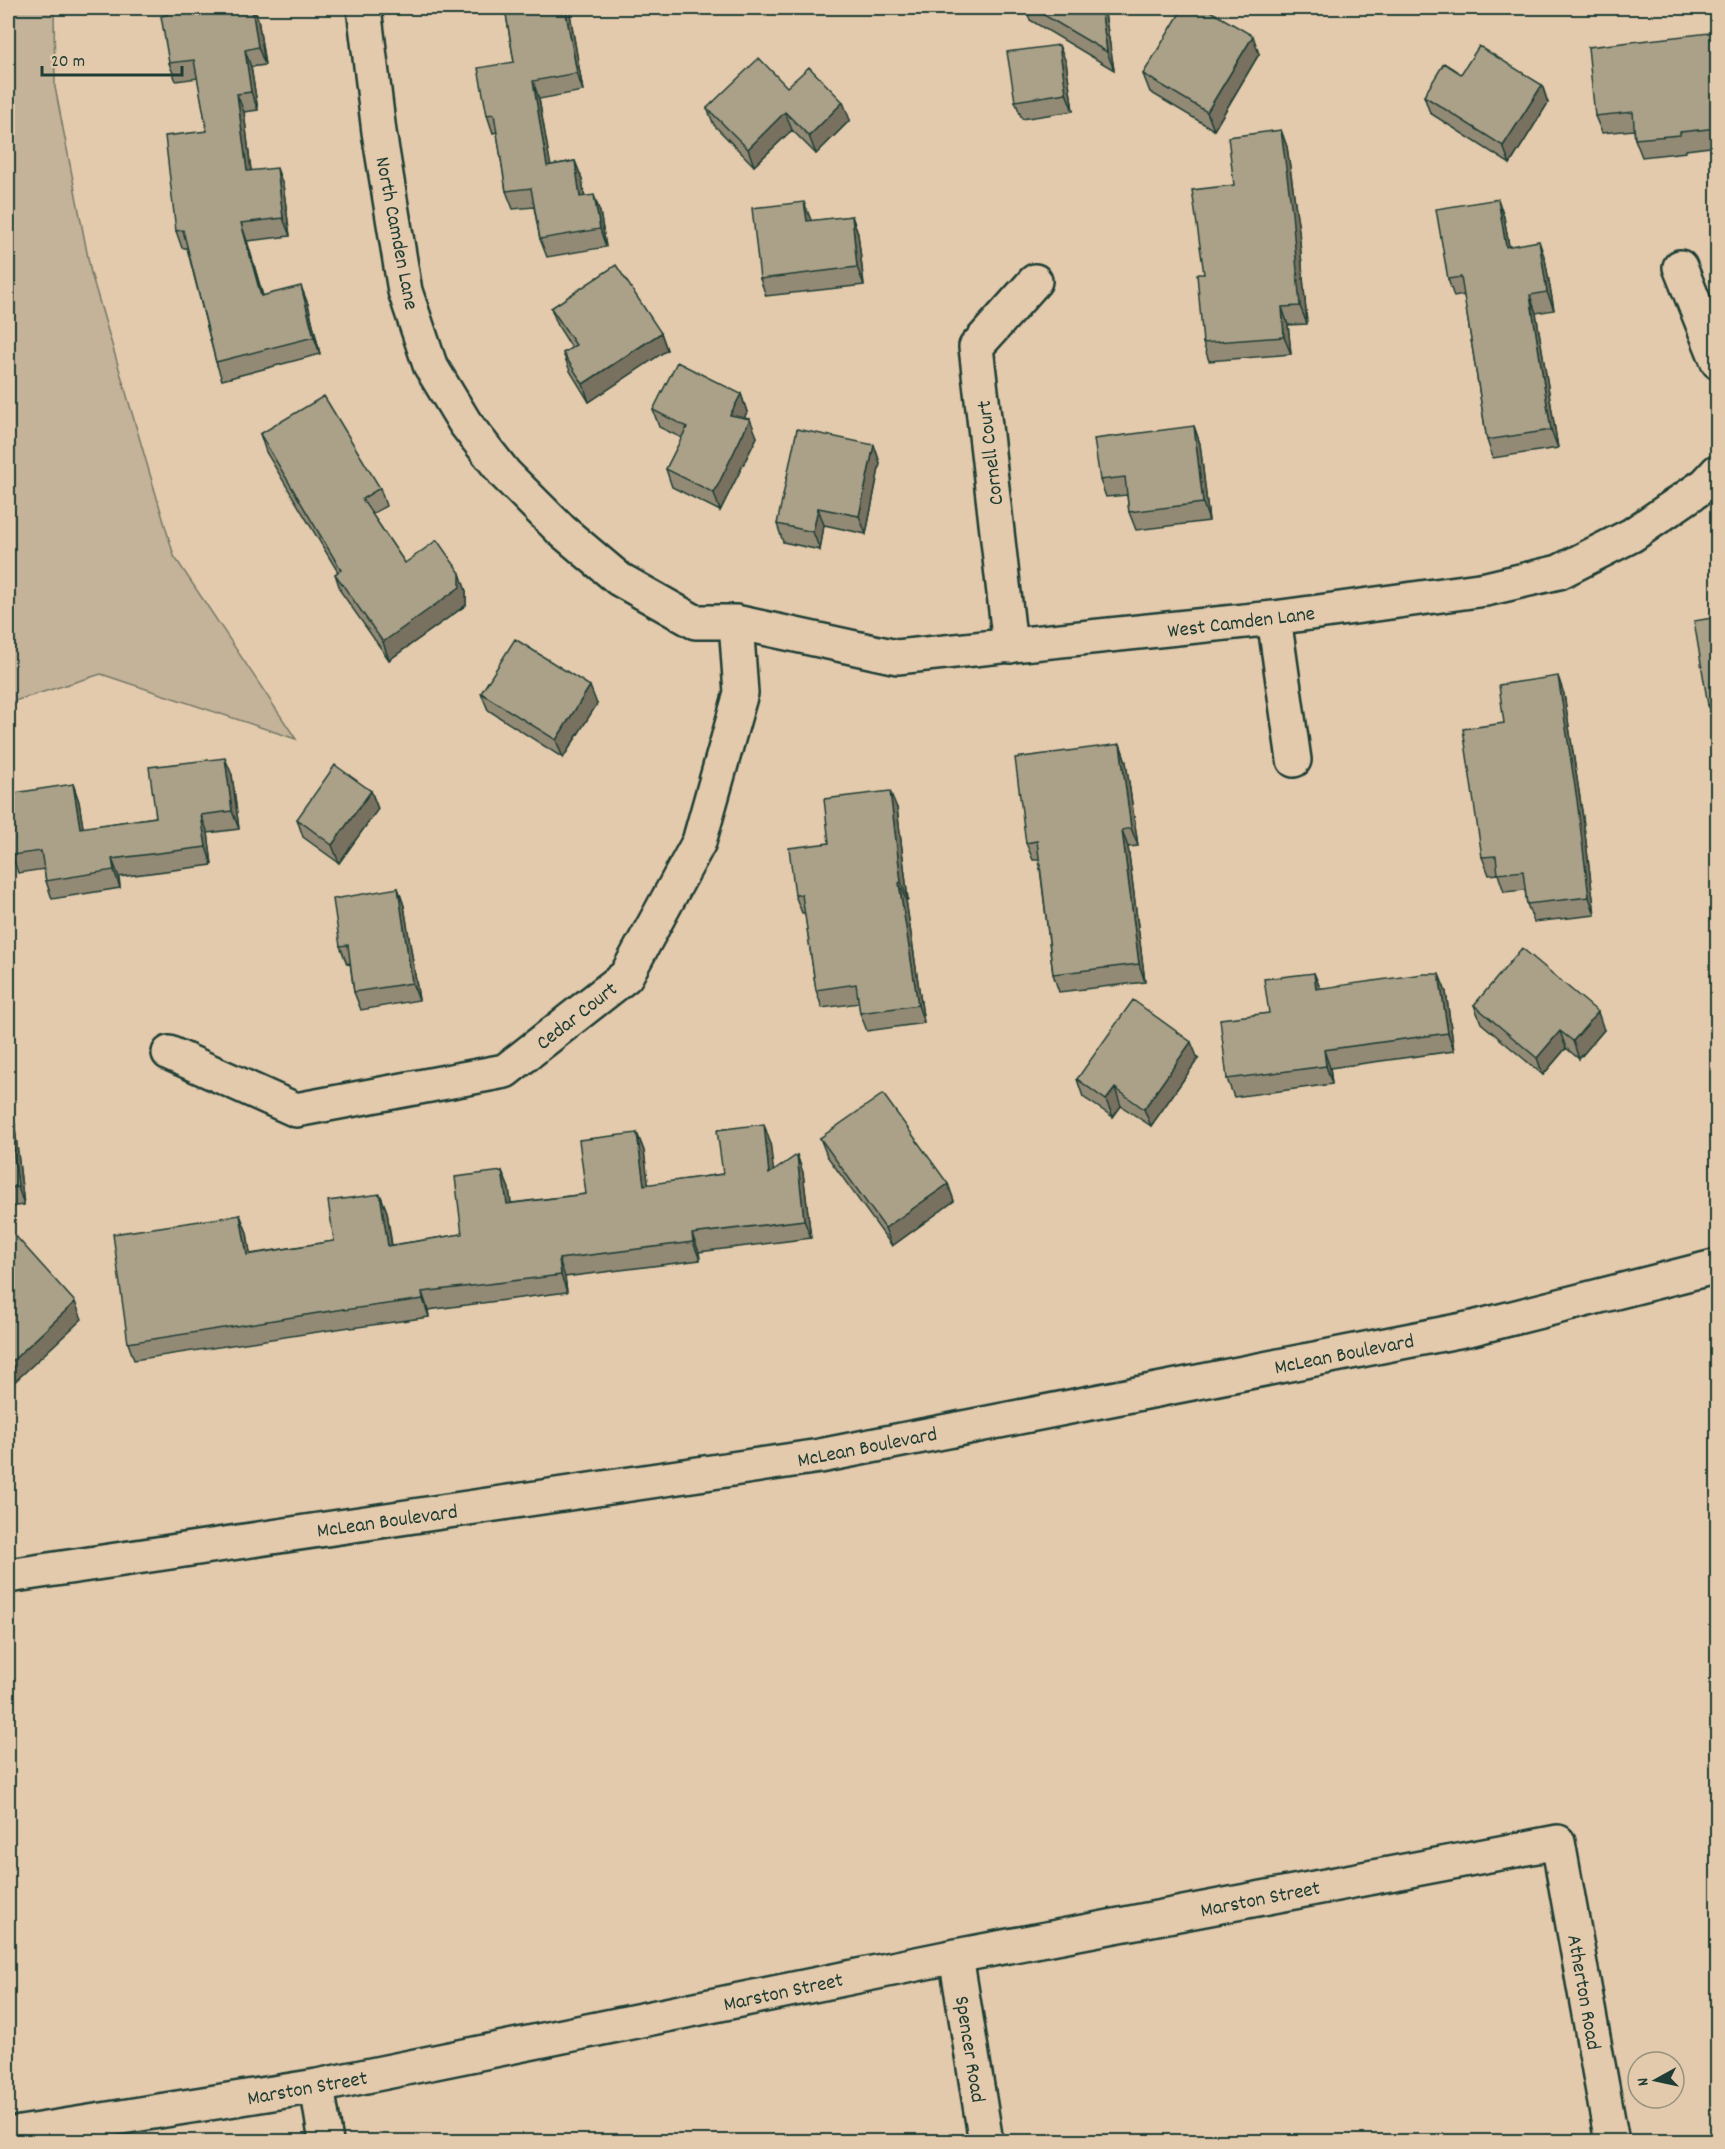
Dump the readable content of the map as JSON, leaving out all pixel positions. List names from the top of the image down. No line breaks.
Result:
{"streets":{"street":["North Camden Lane","Cornell Court","West Camden Lane","Cedar Court","McLean Boulevard","Marston Street","Atherton Road","Spencer Road"]},"crossings":[["North Camden Lane","West Camden Lane"],["North Camden Lane","Cedar Court"],["Cornell Court","West Camden Lane"],["West Camden Lane","Cedar Court"],["Marston Street","Atherton Road"],["Marston Street","Spencer Road"]],"scale_bar":"20 m","north":"left"}
